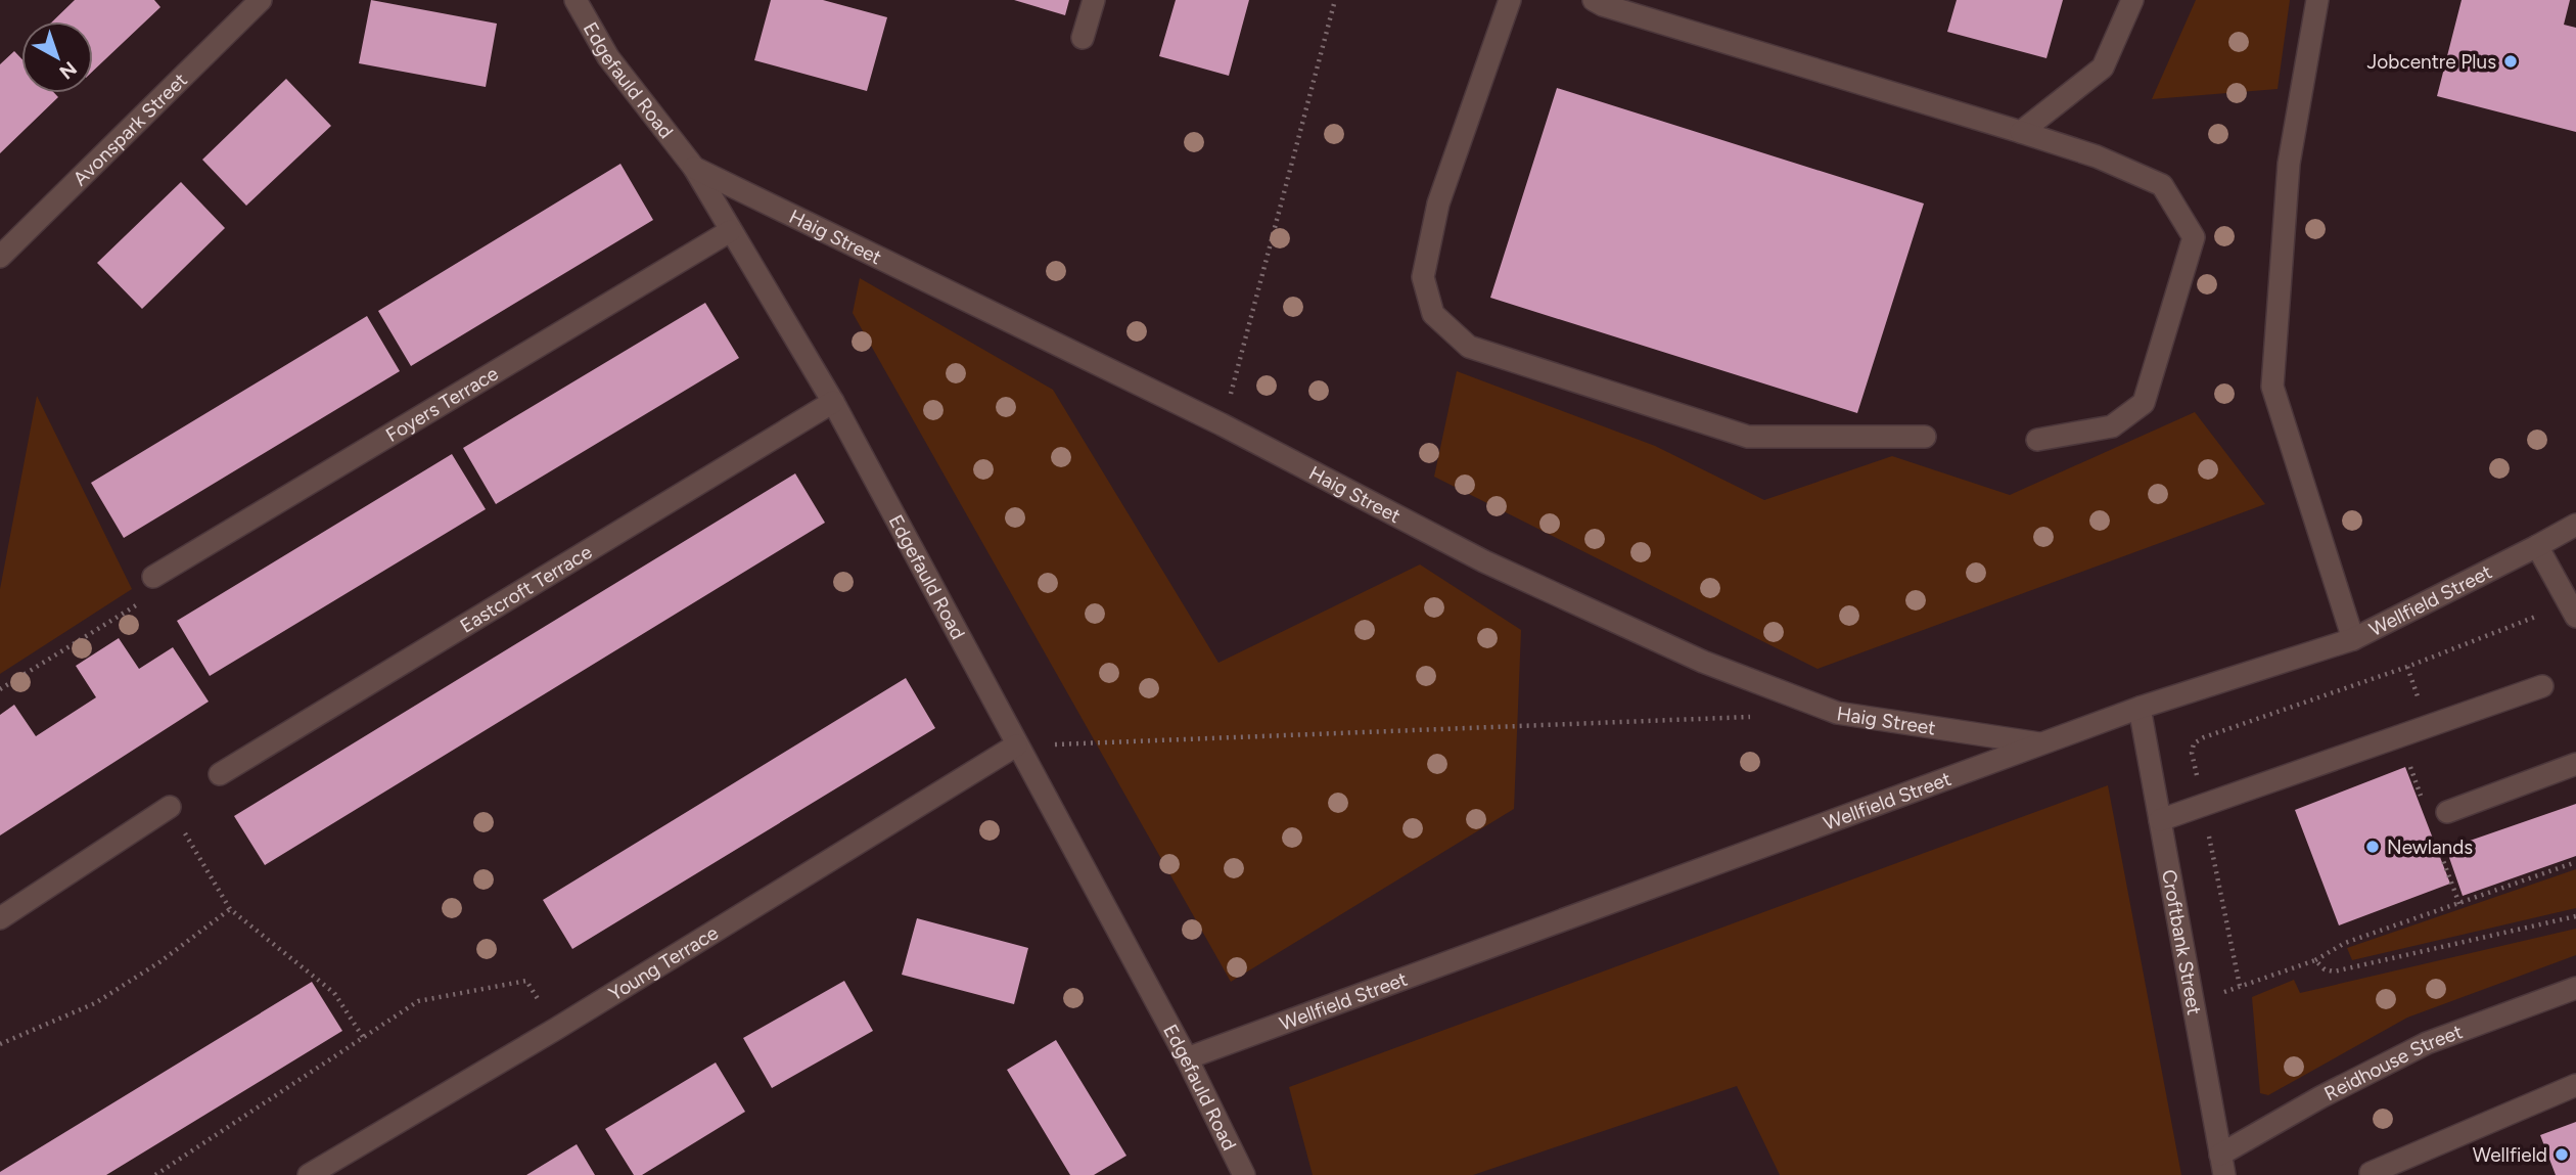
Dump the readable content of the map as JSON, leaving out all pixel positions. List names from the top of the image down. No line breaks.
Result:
{"streets":{"street":["Edgefauld Road","Avonspark Street","Haig Street","Foyers Terrace","Eastcroft Terrace","Wellfield Street","Croftbank Street","Young Terrace","Reidhouse Street"]},"crossings":[["Edgefauld Road","Haig Street"],["Edgefauld Road","Foyers Terrace"],["Edgefauld Road","Eastcroft Terrace"],["Edgefauld Road","Wellfield Street"],["Edgefauld Road","Young Terrace"],["Haig Street","Wellfield Street"],["Wellfield Street","Croftbank Street"],["Croftbank Street","Reidhouse Street"]],"places":["Jobcentre Plus","Newlands","Wellfield"],"north":"bottom right"}
